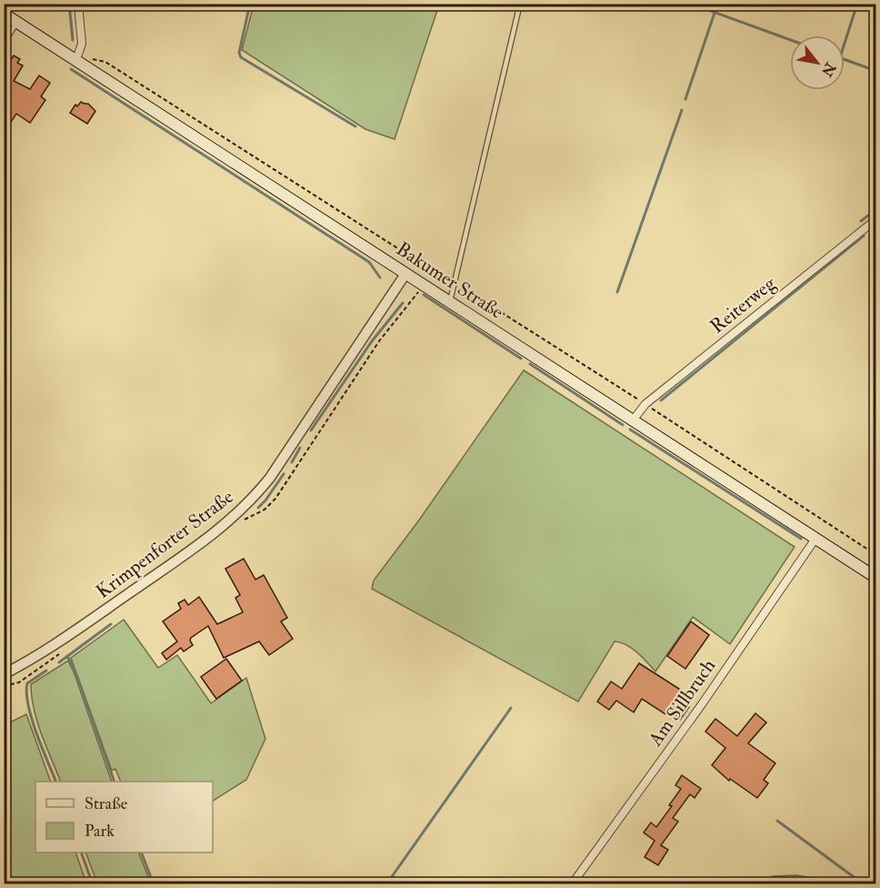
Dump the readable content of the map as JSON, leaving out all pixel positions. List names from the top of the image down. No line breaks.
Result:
{"streets":{"main road":["Bakumer Straße"],"street":["Reiterweg","Krimpenforter Straße","Am Sillbruch"]},"crossings":[["Bakumer Straße","Reiterweg"],["Bakumer Straße","Krimpenforter Straße"],["Bakumer Straße","Am Sillbruch"]],"legend":["Straße","Park"],"north":"bottom right"}
